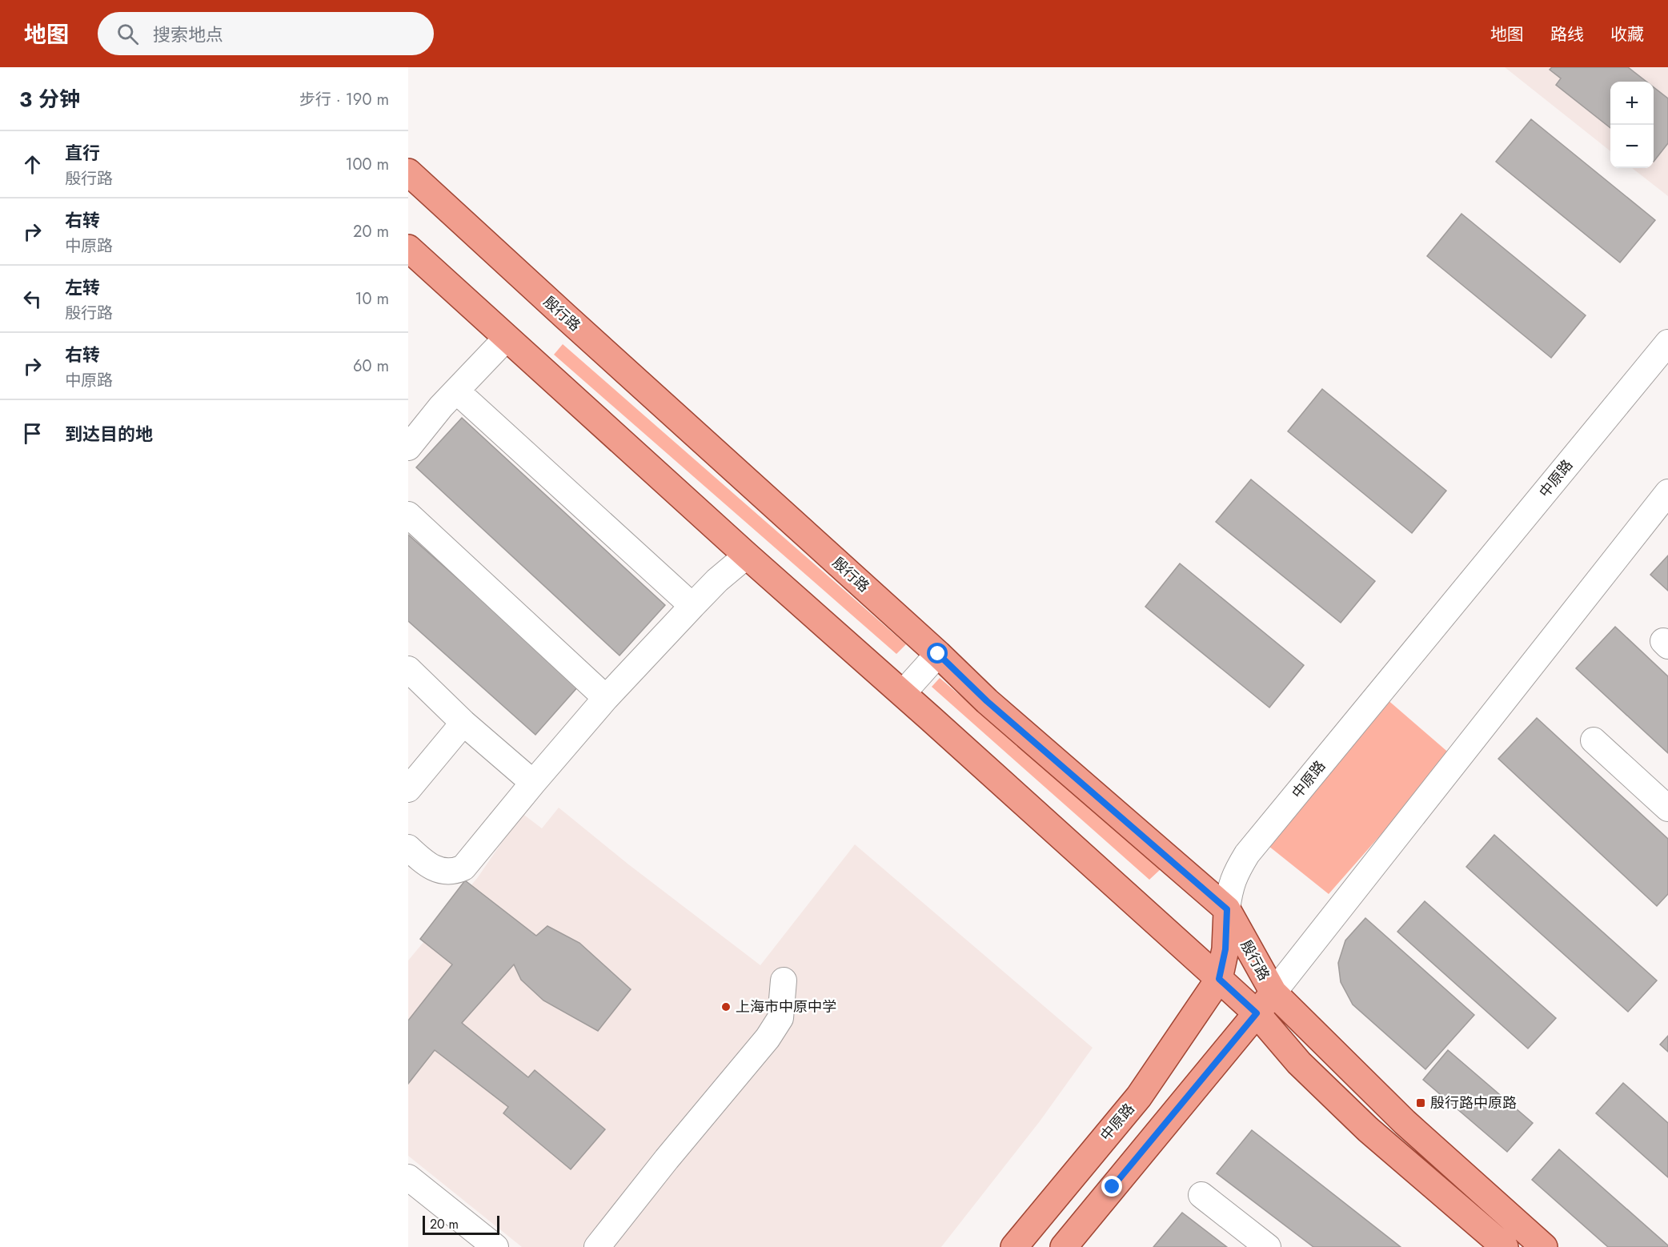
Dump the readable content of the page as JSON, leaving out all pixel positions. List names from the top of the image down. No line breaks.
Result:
{"streets":{"main road":["殷行路","中原路"]},"crossings":[["殷行路","中原路"]],"places":{"other":["上海市中原中学"],"transit":["殷行路中原路"]},"scale_bar":"20 m","page":{"header":"地图","search":"搜索地点","nav":["地图","路线","收藏"],"heading":["3 分钟","步行 · 190 m"],"map_buttons":["+","−"],"list":[["直行","殷行路","100 m"],["右转","中原路","20 m"],["左转","殷行路","10 m"],["右转","中原路","60 m"],"到达目的地"],"scale":"20 m"}}
